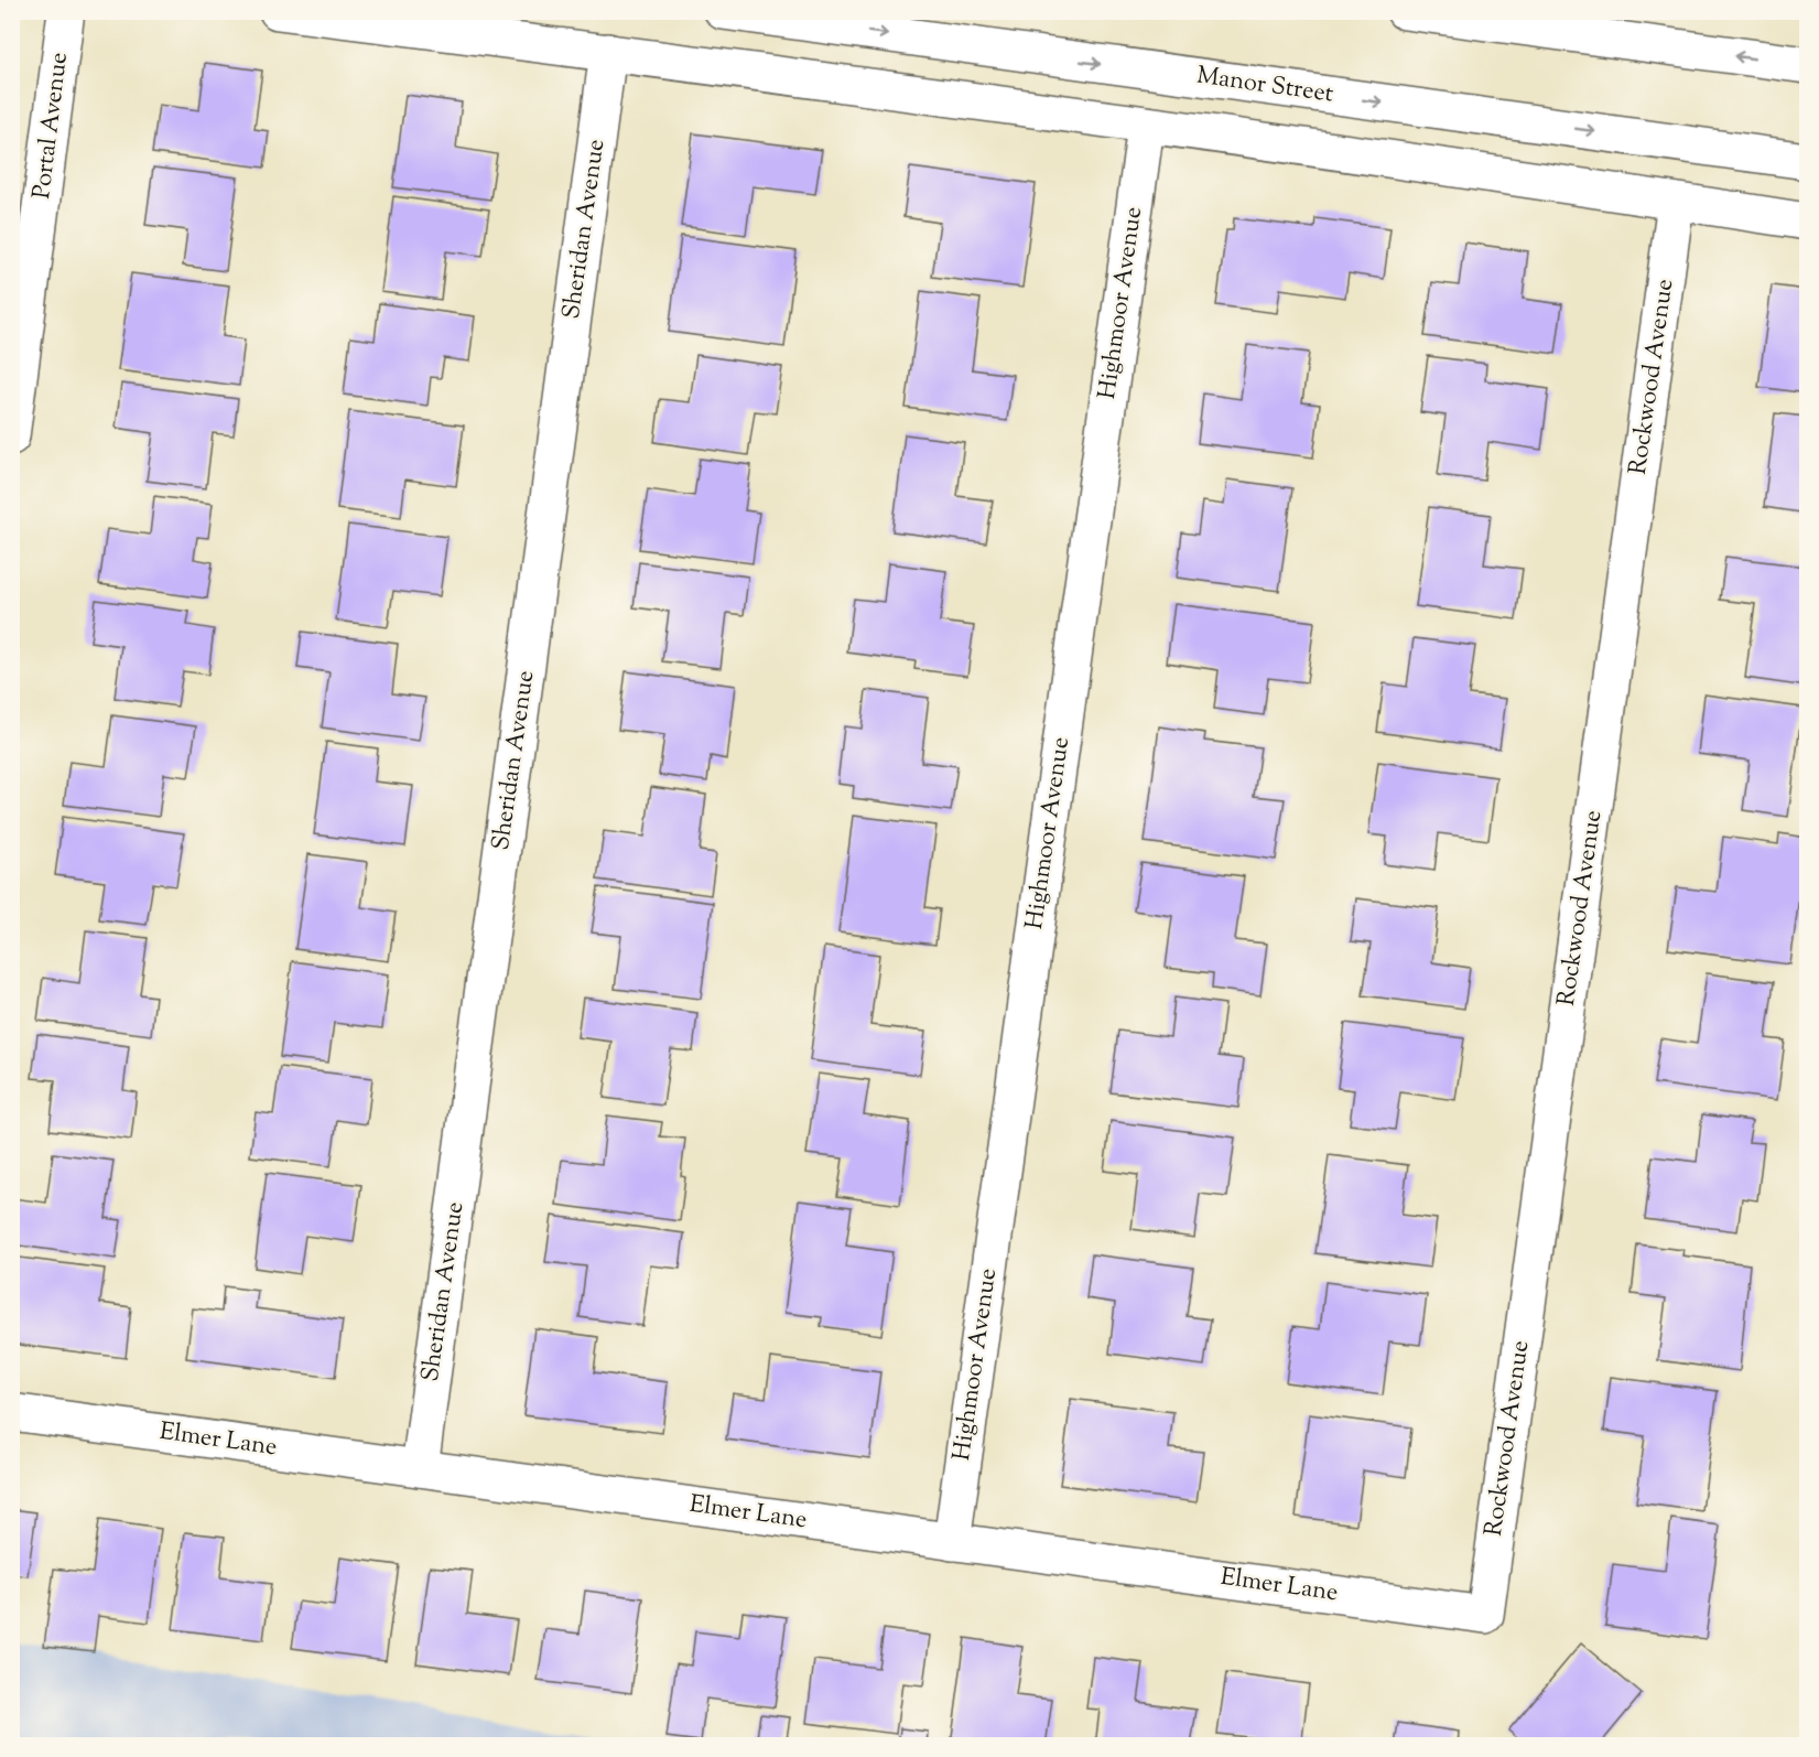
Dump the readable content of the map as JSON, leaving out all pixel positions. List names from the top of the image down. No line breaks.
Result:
{"streets":{"street":["Manor Street","Portal Avenue","Sheridan Avenue","Highmoor Avenue","Rockwood Avenue","Elmer Lane"]},"crossings":[["Sheridan Avenue","Elmer Lane"],["Highmoor Avenue","Elmer Lane"],["Rockwood Avenue","Elmer Lane"]]}
